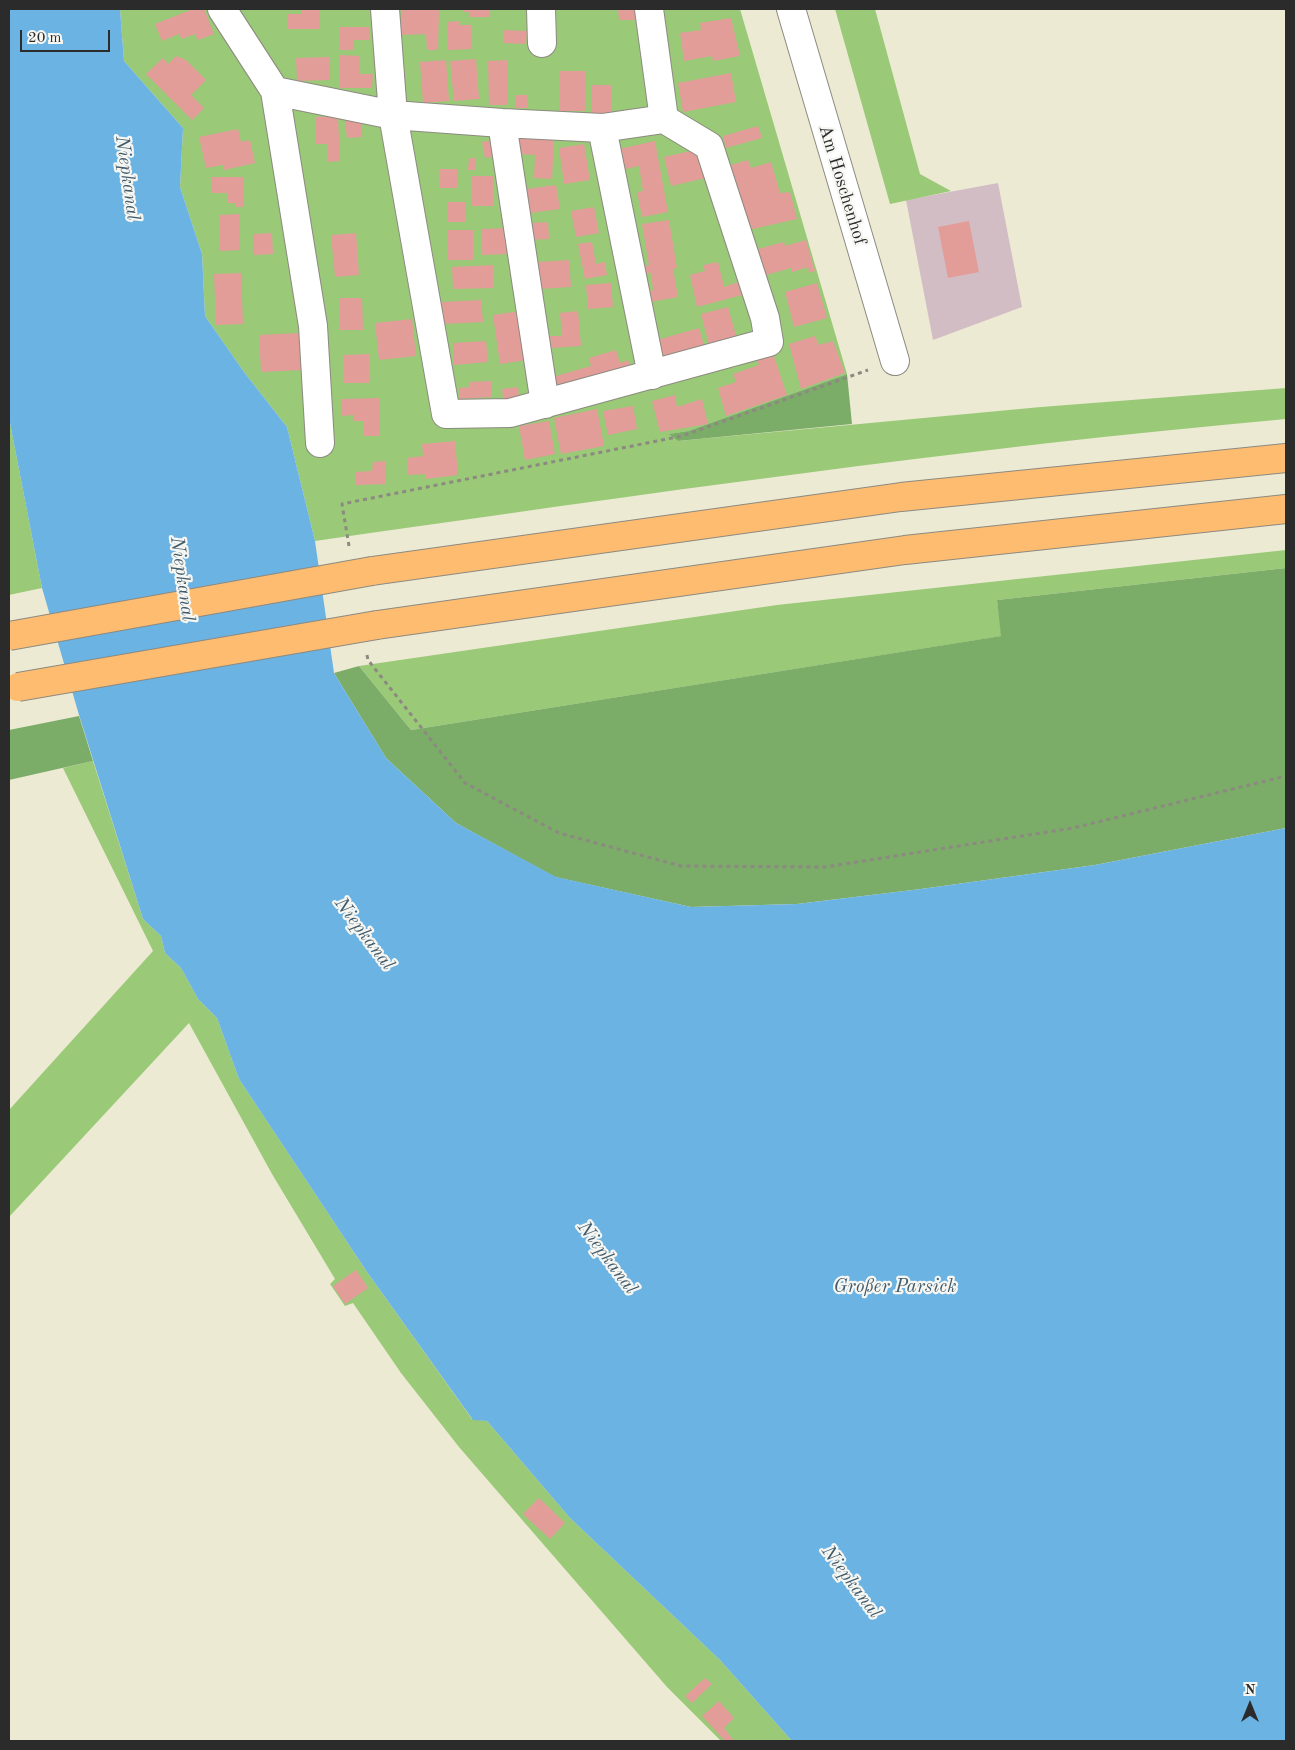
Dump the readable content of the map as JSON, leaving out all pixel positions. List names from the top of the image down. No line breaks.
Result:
{"streets":{"street":["Am Hoschenhof"]},"water":["Niepkanal","Großer Parsick"],"scale_bar":"20 m","north":"top"}
